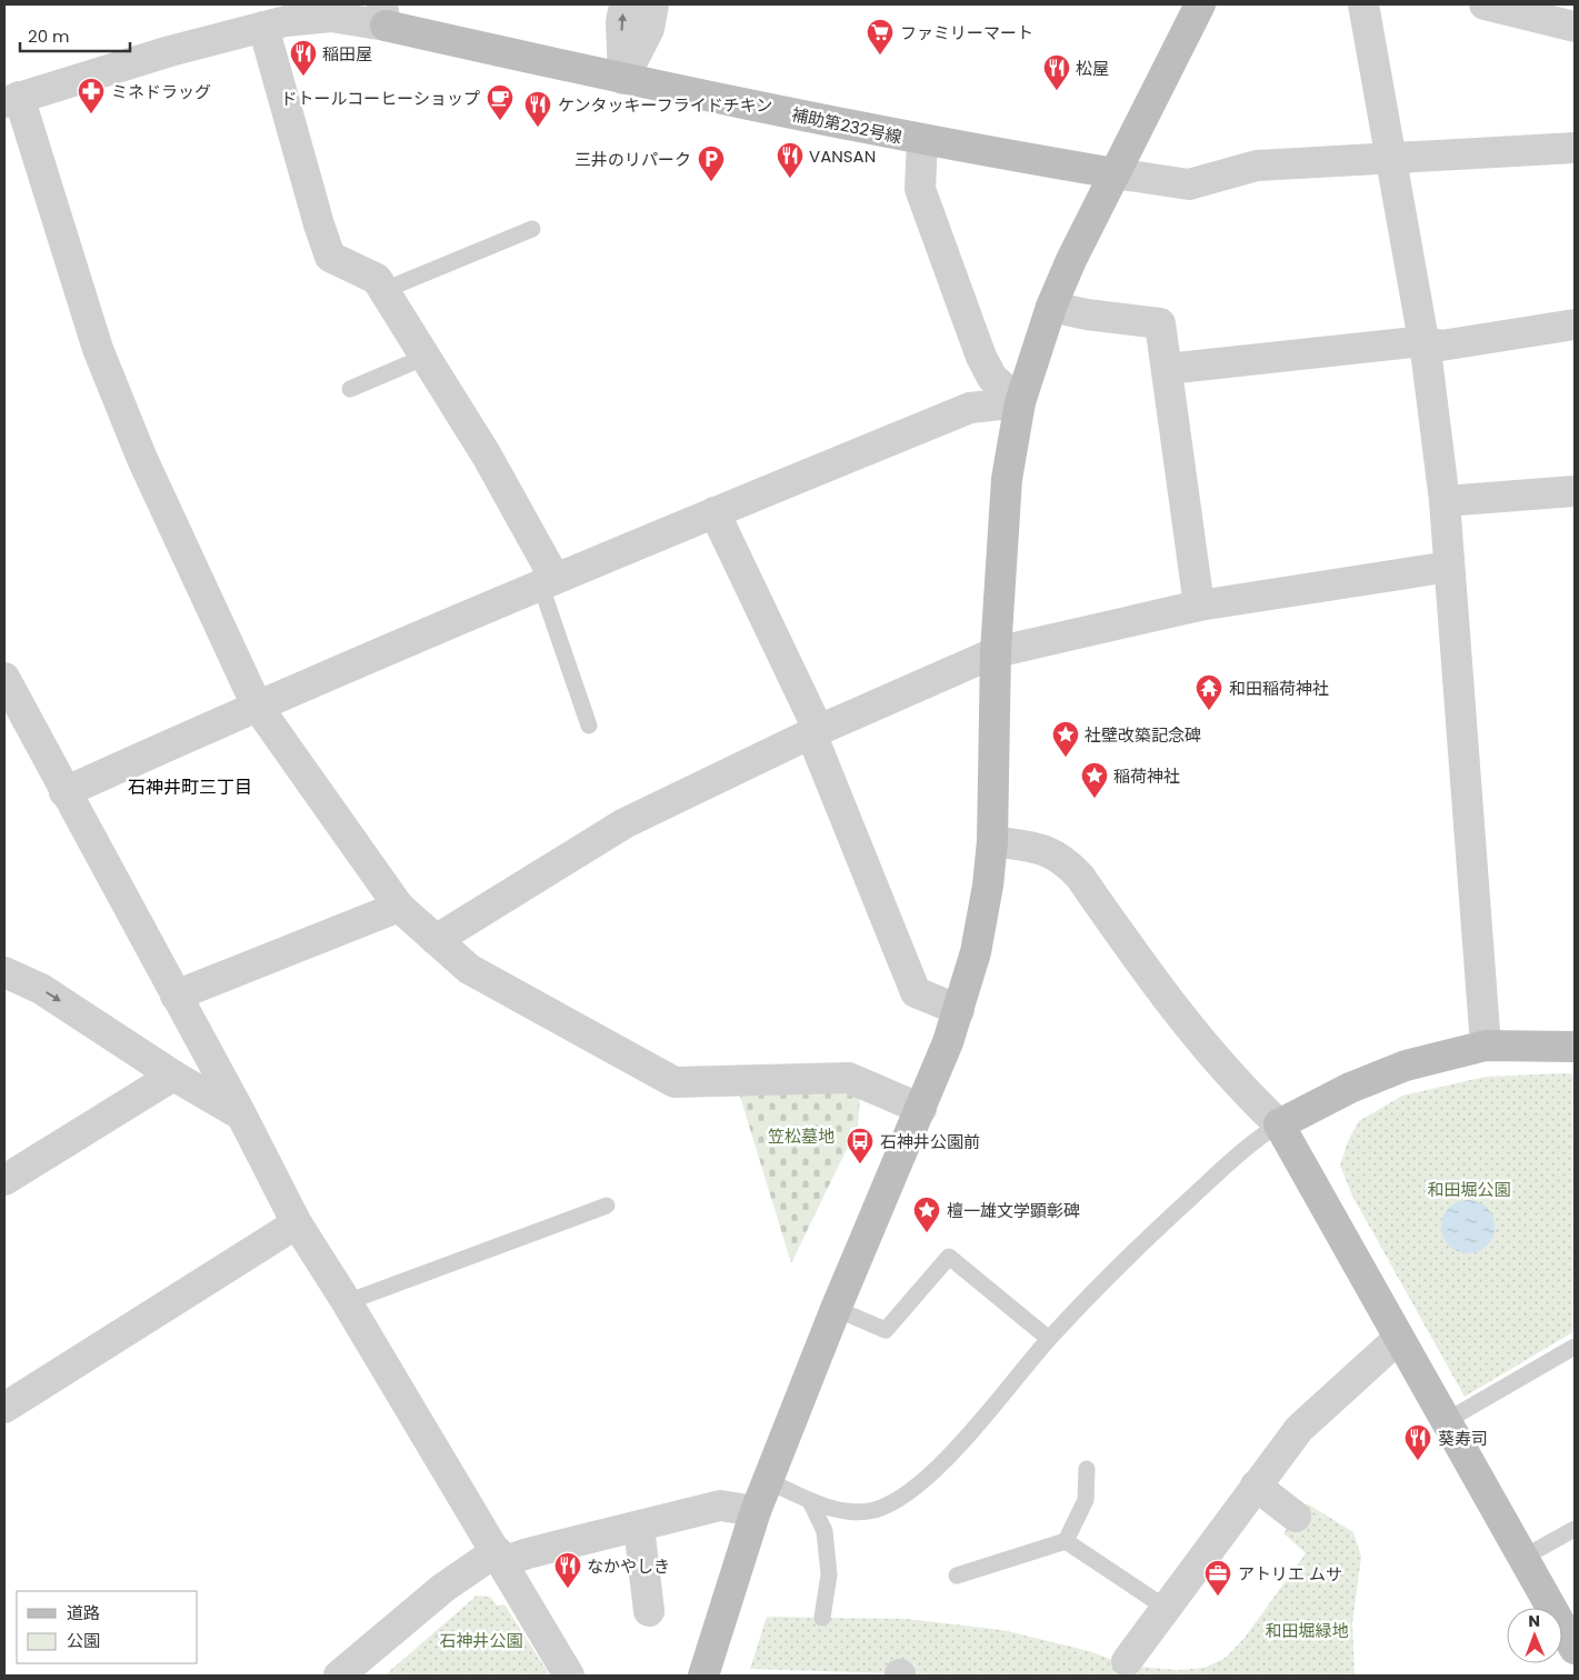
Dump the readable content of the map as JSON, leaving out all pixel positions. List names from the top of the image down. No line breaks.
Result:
{"streets":{"street":["補助第232号線"]},"districts":["石神井町三丁目"],"parks":["笠松墓地","和田堀公園","和田堀緑地","石神井公園"],"places":{"supermarket":["ファミリーマート"],"restaurant":["稲田屋","松屋","ケンタッキーフライドチキン","VANSAN","葵寿司","なかやしき"],"pharmacy":["ミネドラッグ"],"cafe":["ドトールコーヒーショップ"],"parking":["三井のリパーク"],"temple":["和田稲荷神社"],"place":["社壁改築記念碑","稲荷神社","檀一雄文学顕彰碑"],"bus stop":["石神井公園前"],"office":["アトリエ ムサ"]},"legend":["道路","公園"],"scale_bar":"20 m","north":"top"}
